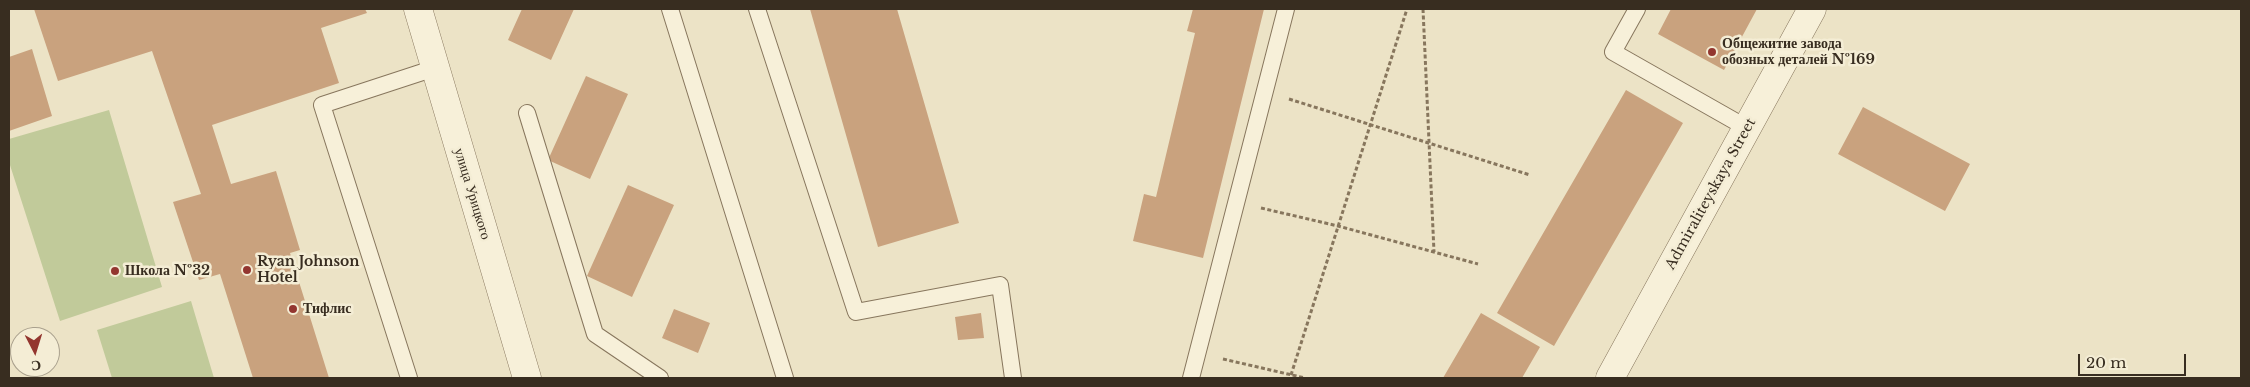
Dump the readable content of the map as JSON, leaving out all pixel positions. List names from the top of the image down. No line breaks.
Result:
{"streets":{"street":["улица Урицкого","Admiraliteyskaya Street"]},"places":["Общежитие завода обозных деталей №169","Ryan Johnson Hotel","Школа №32","Тифлис"],"scale_bar":"20 m","north":"bottom"}
